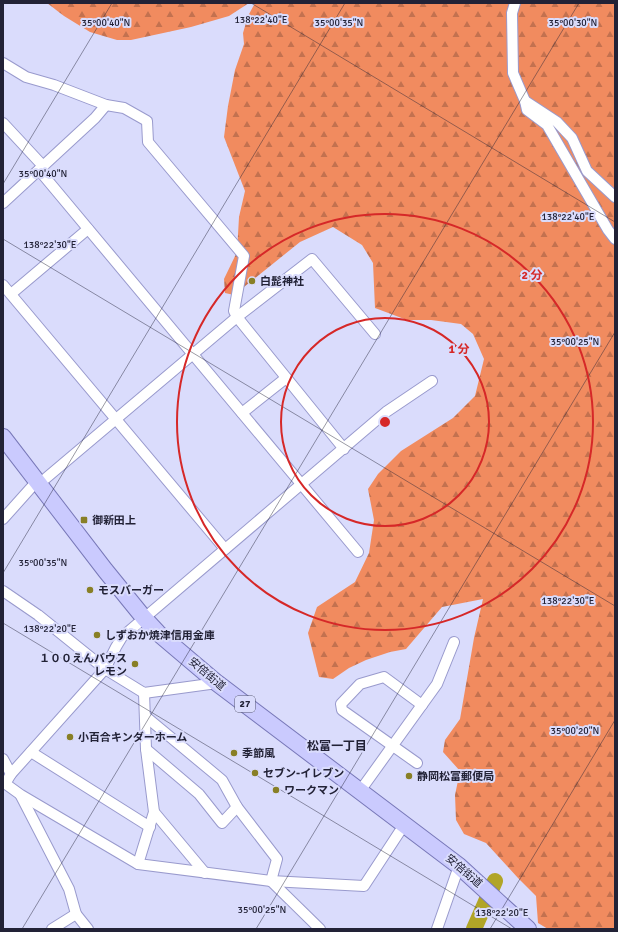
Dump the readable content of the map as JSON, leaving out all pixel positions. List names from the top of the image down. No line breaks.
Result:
{"streets":{"main road":["安倍街道","27"]},"districts":["松富一丁目"],"places":{"other":["白髭神社","モスバーガー","しずおか焼津信用金庫","１００えんバウス レモン","小百合キンダーホーム","季節風","セブン-イレブン","静岡松富郵便局","ワークマン"],"transit":["御新田上"]},"coordinates":["138°22'40\"E","35°00'40\"N","35°00'35\"N","35°00'30\"N","138°22'30\"E","35°00'25\"N","138°22'20\"E","35°00'20\"N"],"rings":["2 分","1 分"]}
